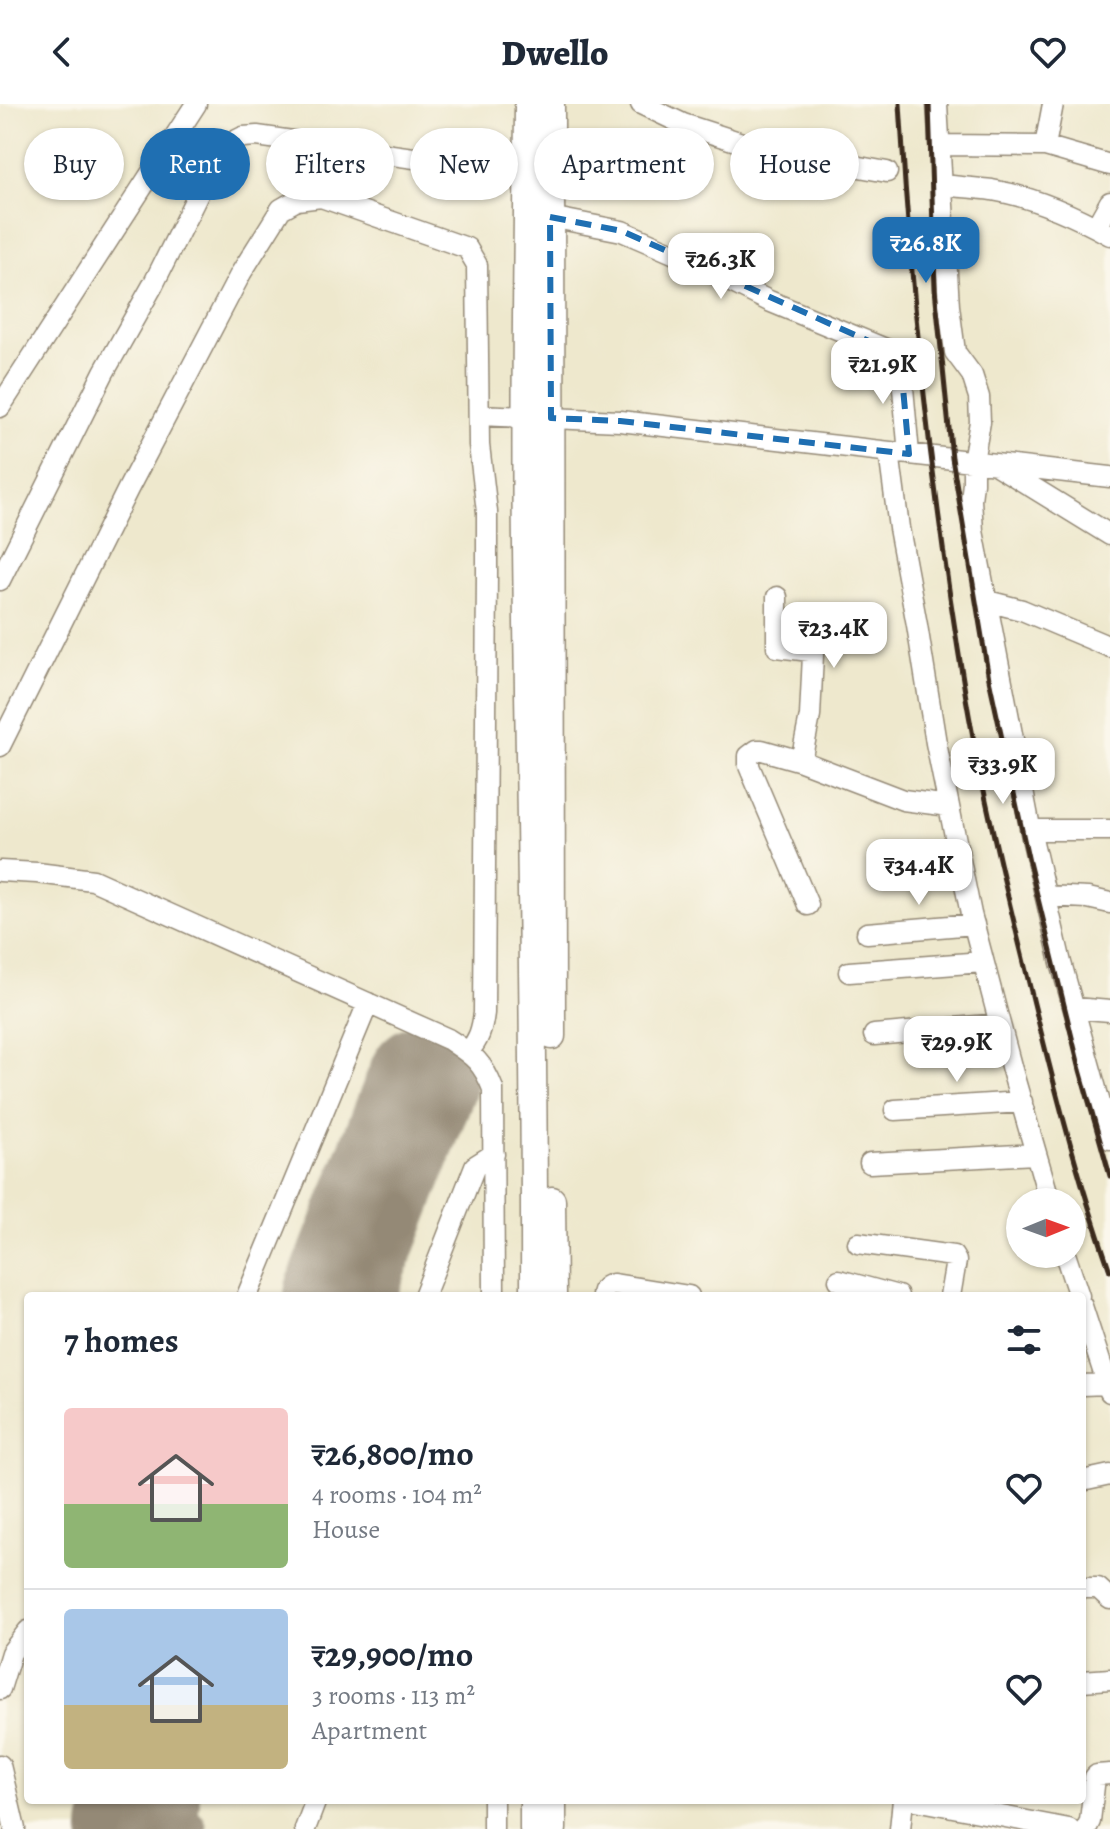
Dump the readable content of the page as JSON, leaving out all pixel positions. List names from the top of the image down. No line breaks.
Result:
{"north":"right","page":{"header":"Dwello","chip":["Buy","Rent","Filters","New","Apartment","House"],"price":["₹26.8K","₹26.3K","₹21.9K","₹23.4K","₹33.9K","₹34.4K","₹29.9K"],"heading":"7 homes","list":[{"name":"₹26,800/mo","note":"4 rooms · 104 m² · House"},{"name":"₹29,900/mo","note":"3 rooms · 113 m² · Apartment"}]}}
